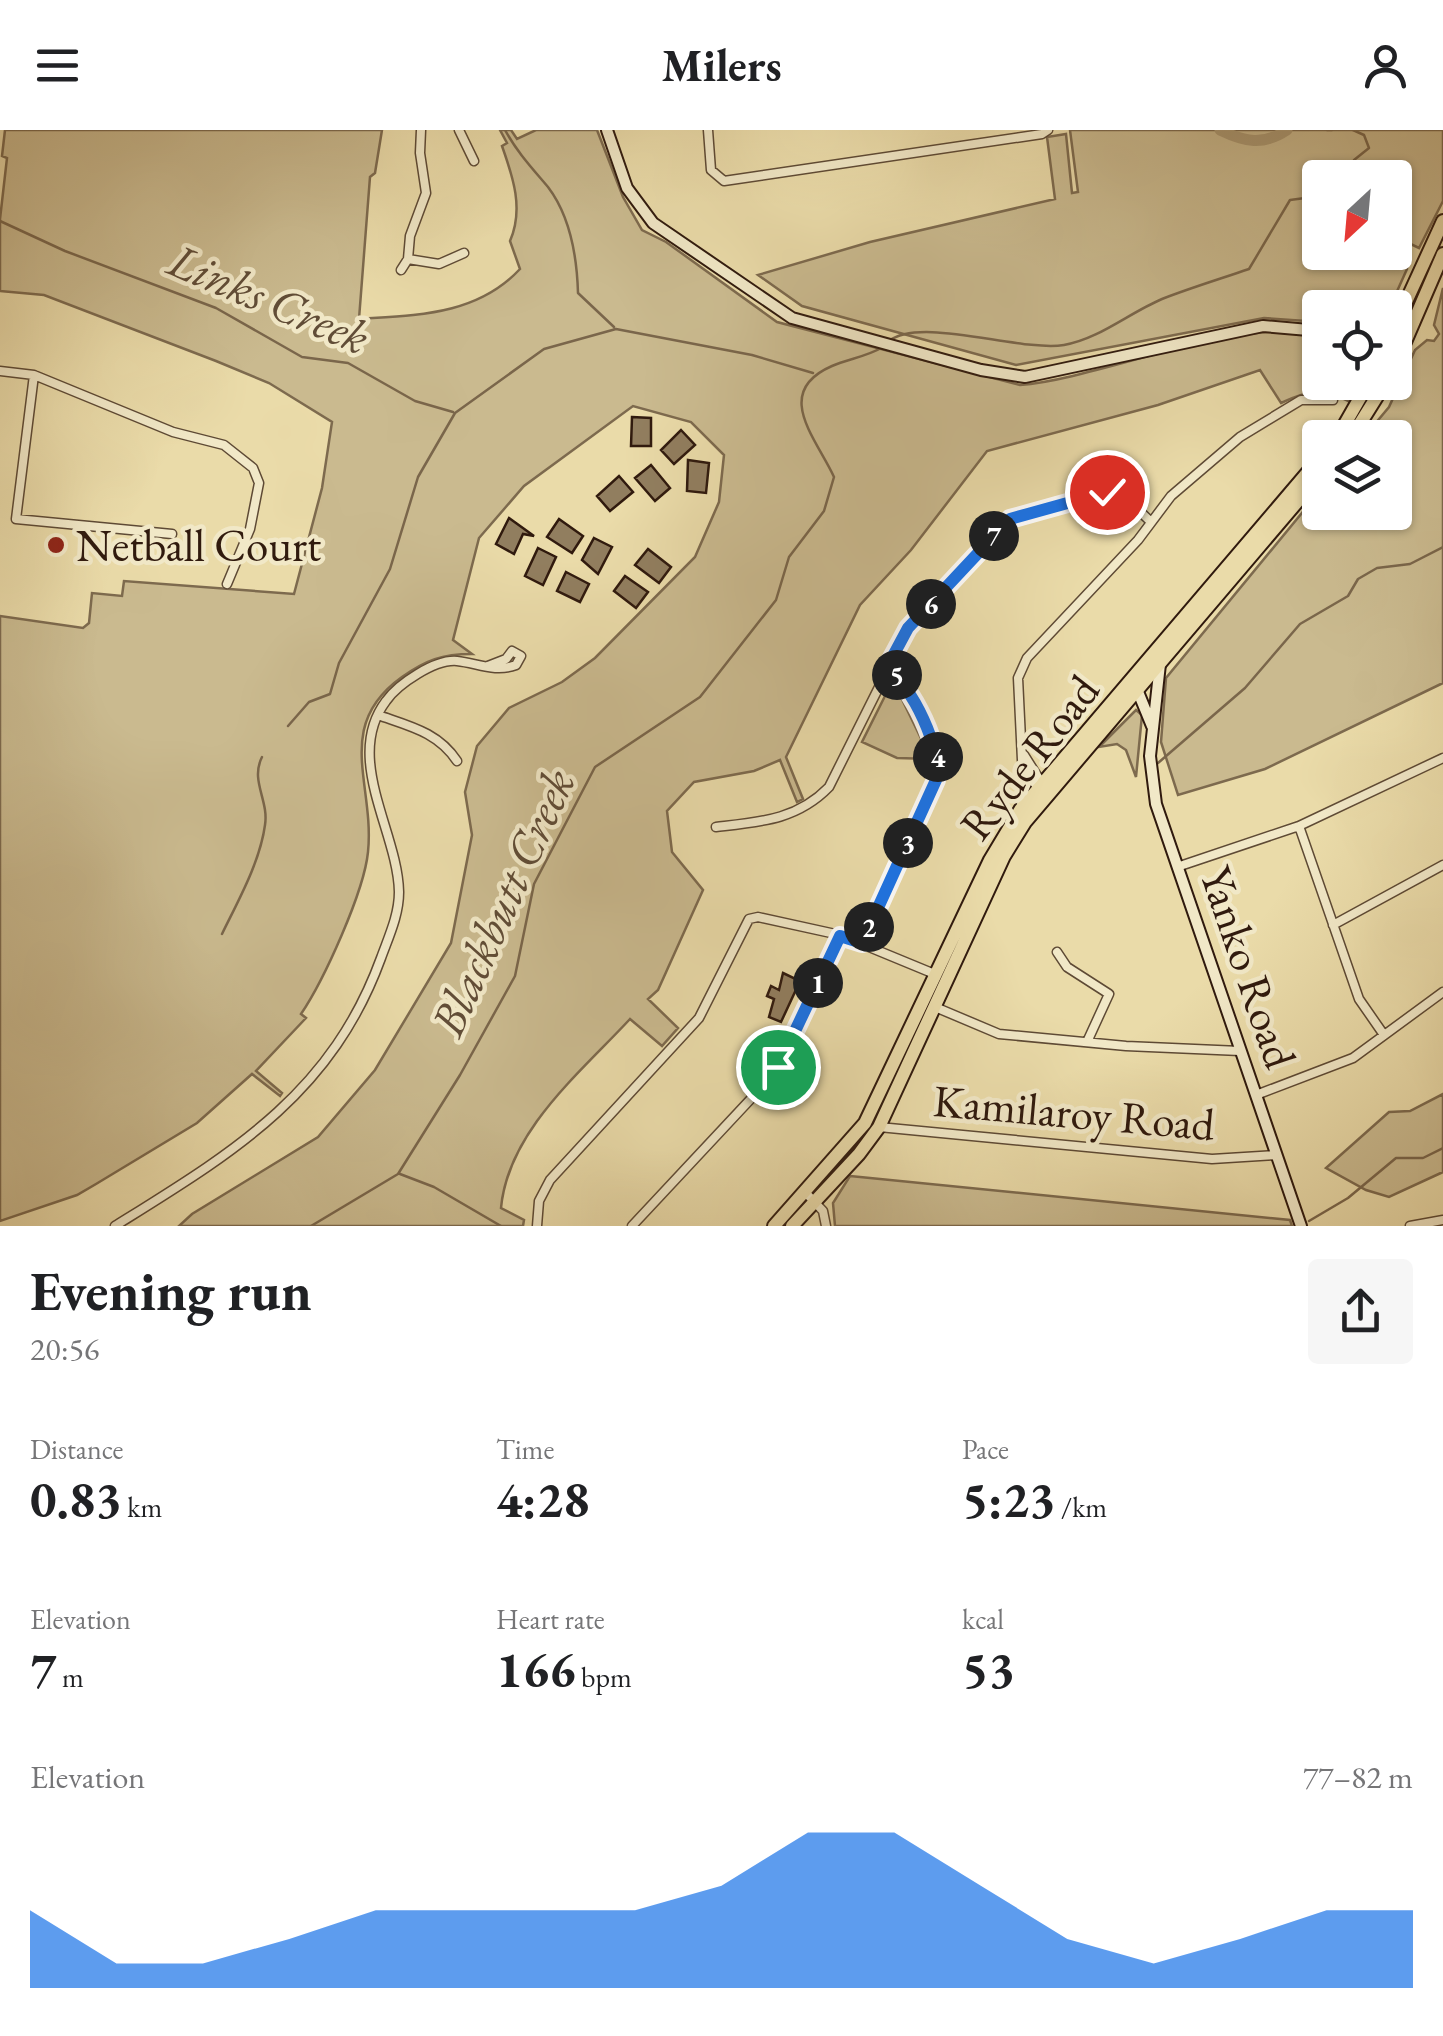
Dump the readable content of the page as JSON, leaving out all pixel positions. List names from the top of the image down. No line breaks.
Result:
{"streets":{"highway":["Ryde Road"],"main road":["Yanko Road"],"street":["Kamilaroy Road"]},"crossings":[["Ryde Road","Yanko Road"],["Ryde Road","Kamilaroy Road"],["Yanko Road","Kamilaroy Road"]],"water":["Links Creek","Blackbutt Creek"],"places":["Netball Court"],"north":"bottom left","page":{"header":"Milers","pins":["7","6","5","4","3","2","1"],"heading":["Evening run","20:56"],"stats":[["Distance","0.83 km"],["Time","4:28"],["Pace","5:23 /km"],["Elevation","7 m"],["Heart rate","166 bpm"],["kcal","53"]],"chart":["Elevation","77–82 m"]}}
